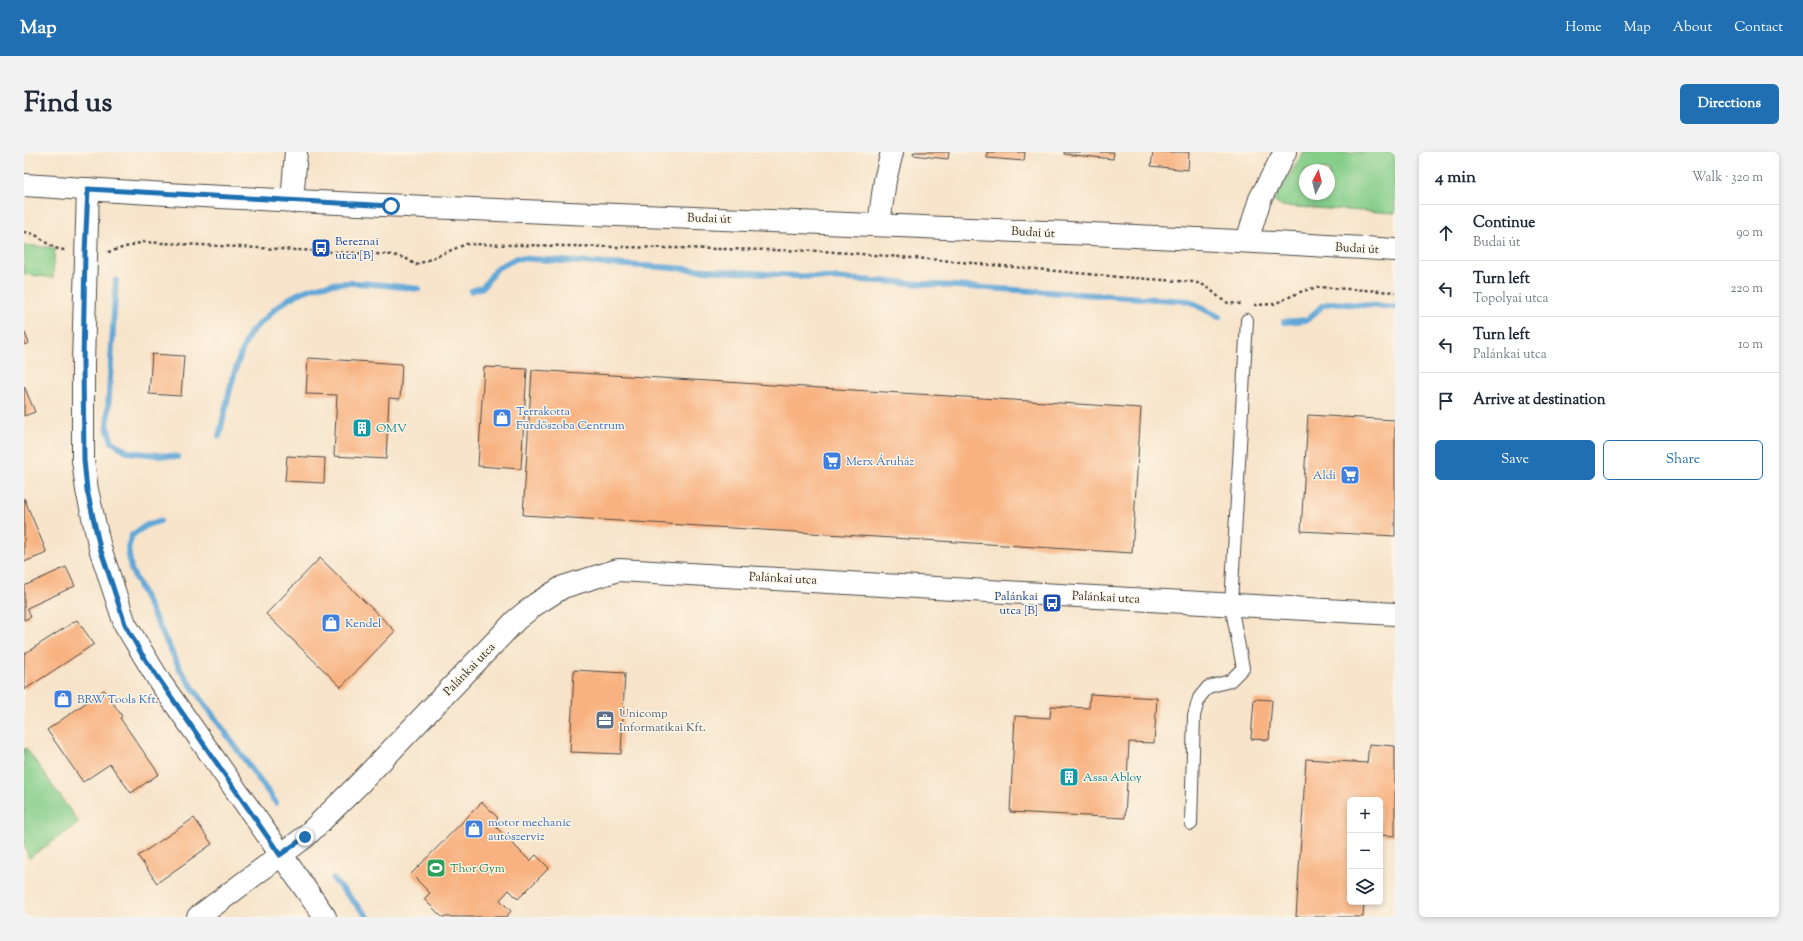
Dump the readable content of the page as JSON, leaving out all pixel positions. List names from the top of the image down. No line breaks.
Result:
{"streets":{"street":["Budai út","Palánkai utca"]},"places":{"bus stop":["Bereznai utca [B]","Palánkai utca [B]"],"shop":["Terrakotta Fürdőszoba Centrum","Kendel","BRW Tools Kft.","motor mechanic autószerviz"],"building":["OMV","Assa Abloy"],"supermarket":["Merx Áruház","Aldi"],"office":["Unicomp Informatikai Kft."],"sports":["Thor Gym"]},"north":"top","page":{"header":"Map","nav":["Home","Map","About","Contact"],"title":"Find us","buttons":["Directions",["Save","Share"]],"heading":["4 min","Walk · 320 m"],"list":[["Continue","Budai út","90 m"],["Turn left","Topolyai utca","220 m"],["Turn left","Palánkai utca","10 m"],"Arrive at destination"],"map_buttons":["+","−"]}}
